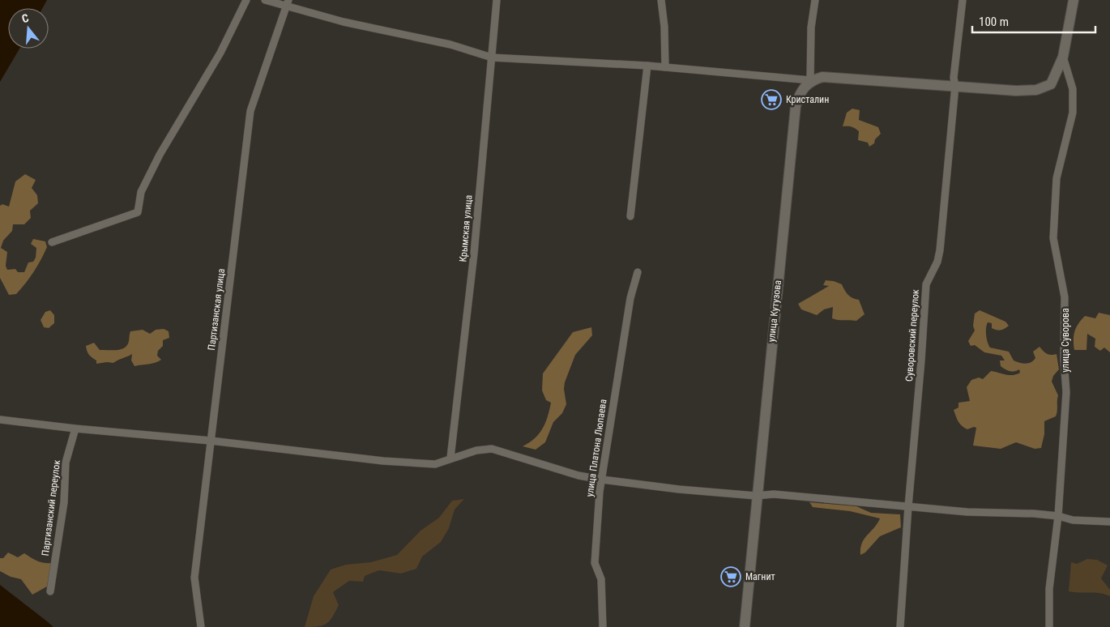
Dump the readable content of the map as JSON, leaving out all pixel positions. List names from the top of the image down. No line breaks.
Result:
{"streets":{"street":["Крымская улица","Партизанская улица","улица Кутузова","Суворовский переулок","улица Суворова","улица Платона Люпаева","Партизанский переулок"]},"crossings":[["Суворовский переулок","улица Суворова"]],"places":{"supermarket":["Кристалин","Магнит"]},"scale_bar":"100 m","north":"top"}
